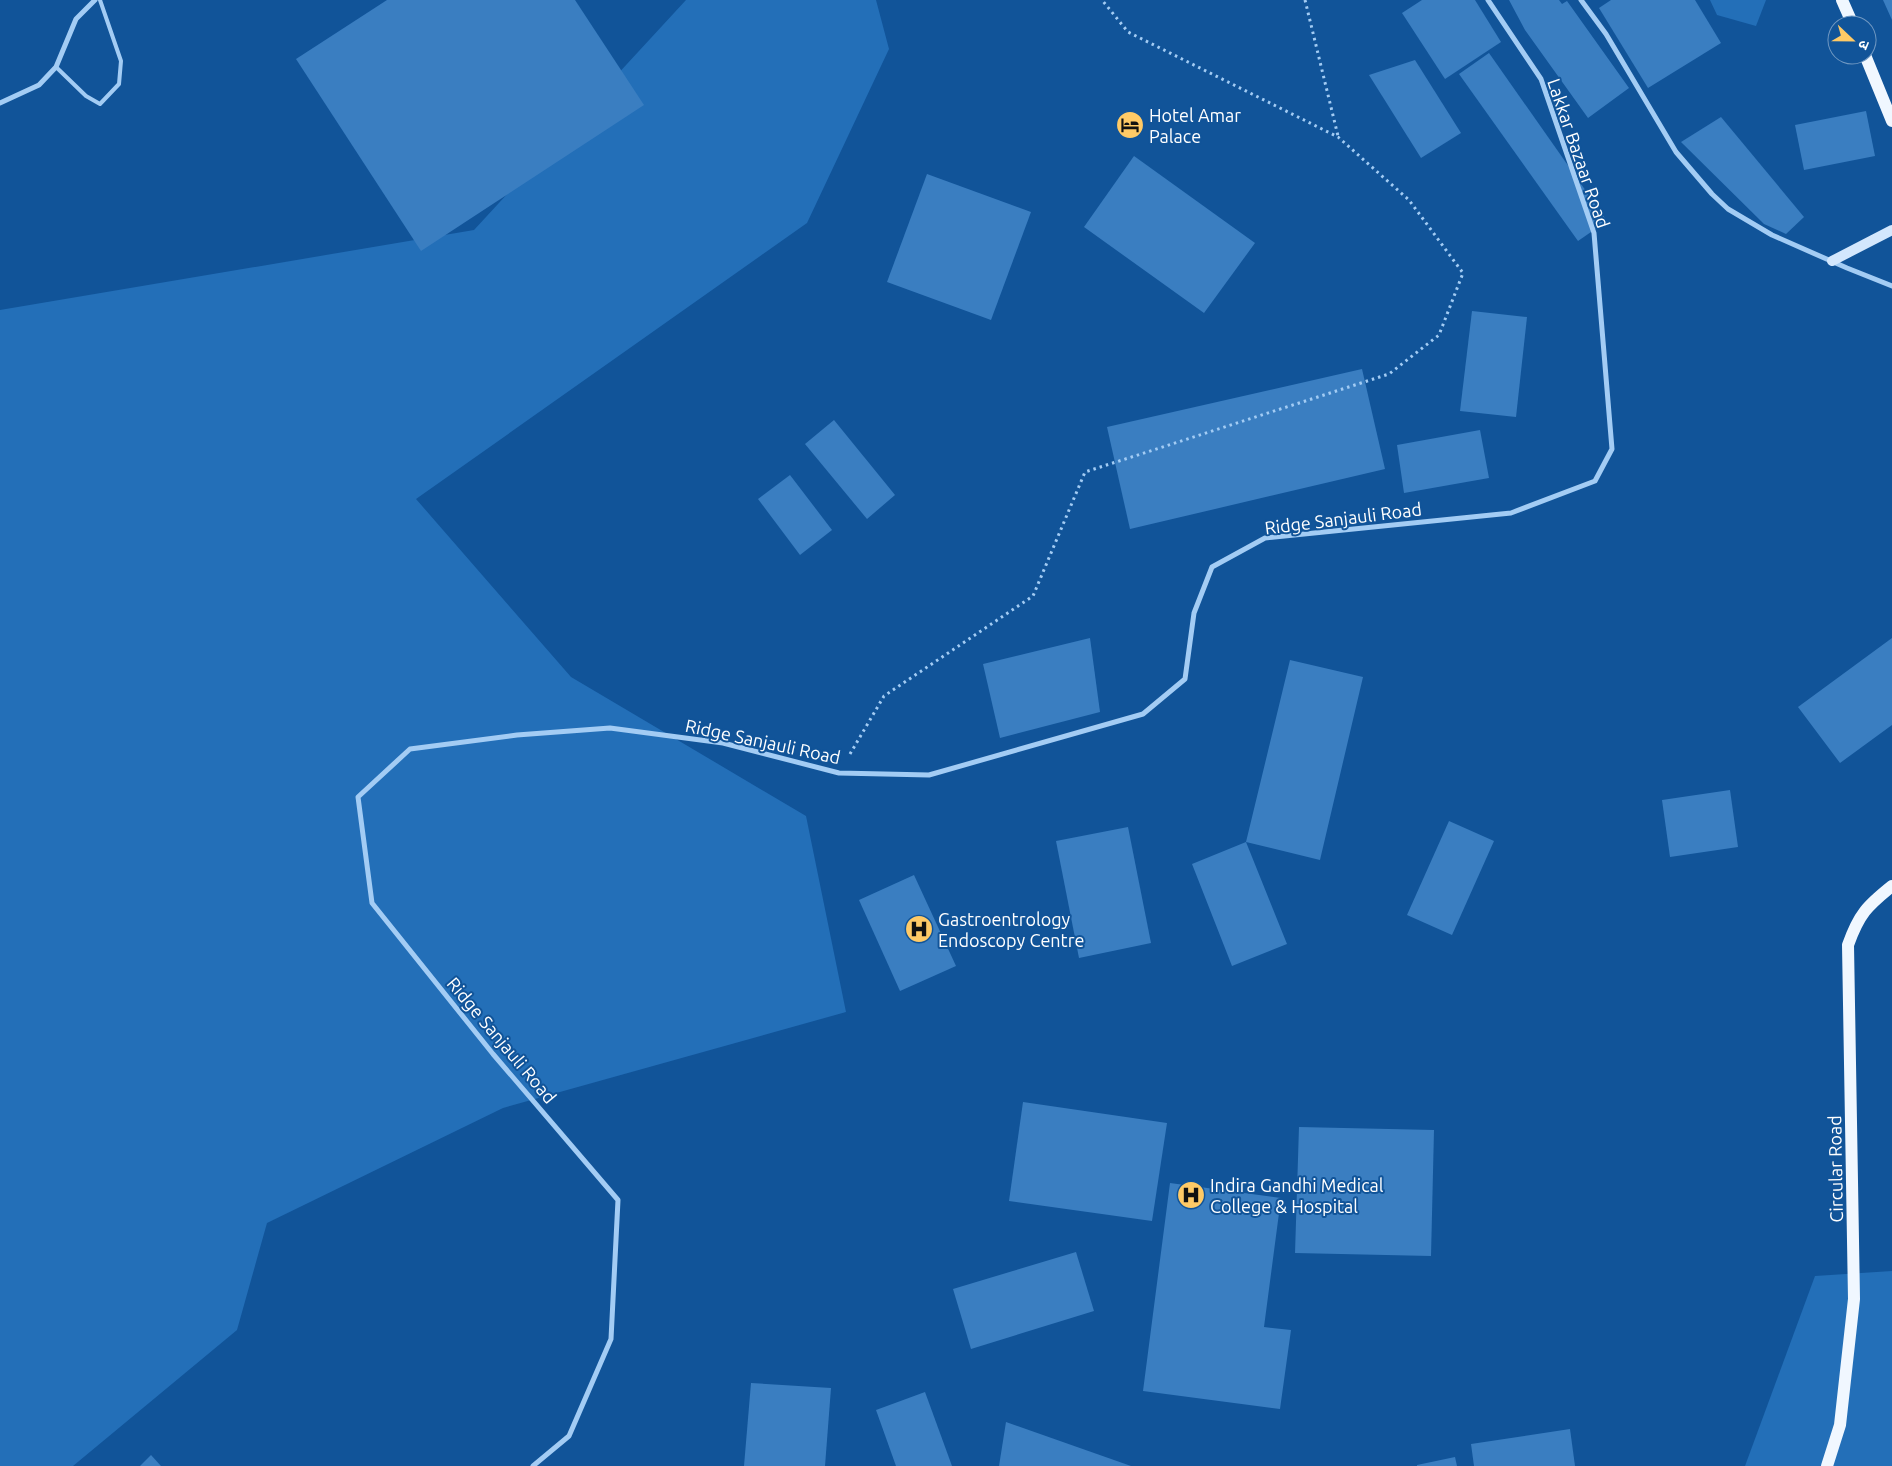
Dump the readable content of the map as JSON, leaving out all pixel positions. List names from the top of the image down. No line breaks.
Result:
{"streets":{"main road":["Circular Road"],"street":["Lakkar Bazaar Road","Ridge Sanjauli Road"]},"crossings":[["Lakkar Bazaar Road","Ridge Sanjauli Road"]],"places":{"hotel":["Hotel Amar Palace"],"hospital":["Gastroentrology Endoscopy Centre","Indira Gandhi Medical College & Hospital"]},"north":"right"}
